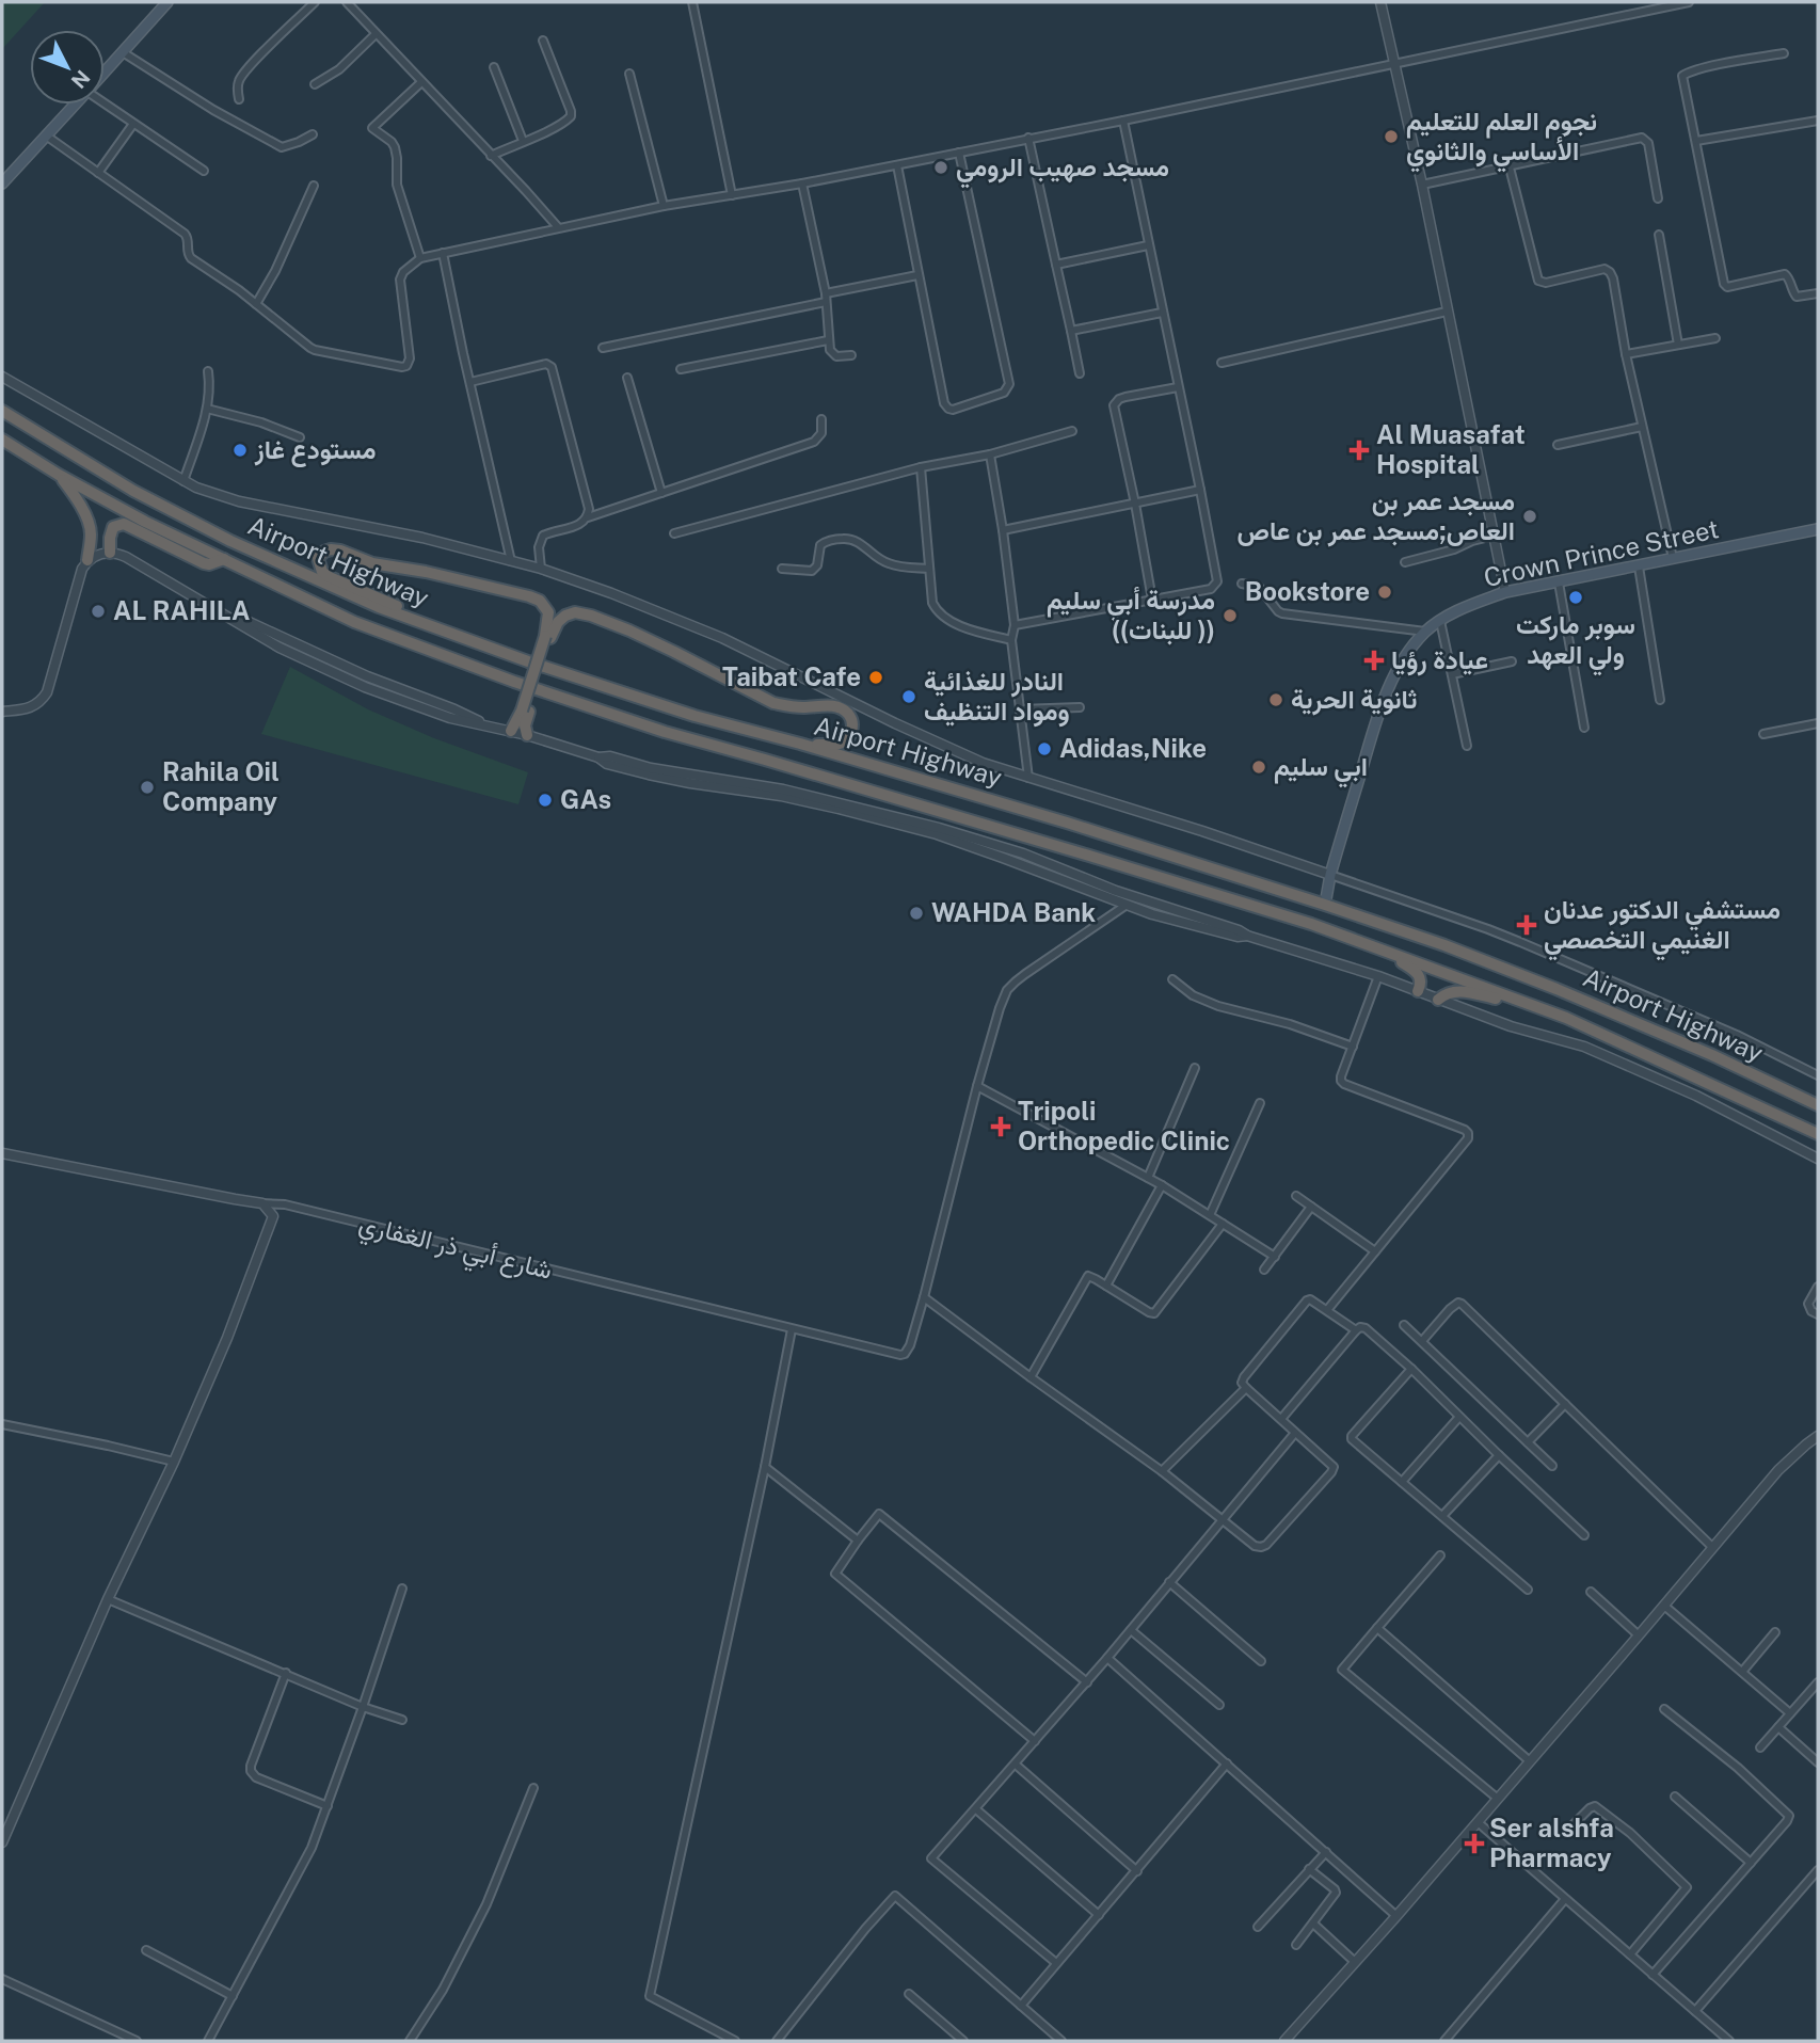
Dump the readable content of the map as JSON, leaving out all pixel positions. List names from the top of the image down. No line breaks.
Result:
{"streets":{"highway":["Airport Highway"],"main road":["Crown Prince Street"],"street":["شارع أبي ذر الغفاري"]},"crossings":[["Crown Prince Street","Airport Highway"]],"places":{"other":["نجوم العلم للتعليم الأساسي والثانوي","مسجد صهيب الرومي","مستودع غاز","مسجد عمر بن العاص;مسجد عمر بن عاص","Bookstore","سوبر ماركت ولي العهد","AL RAHILA","مدرسة أبي سليم ((للبنات ))","Taibat Cafe","النادر للغذائية ومواد التنظيف","ثانوية الحرية","Adidas,Nike","ابي سليم","Rahila Oil Company","GAs","WAHDA Bank"],"health":["Al Muasafat Hospital","عيادة رؤيا","مستشفي الدكتور عدنان الغنيمي التخصصي","Tripoli Orthopedic Clinic","Ser alshfa Pharmacy"]},"north":"bottom right"}
